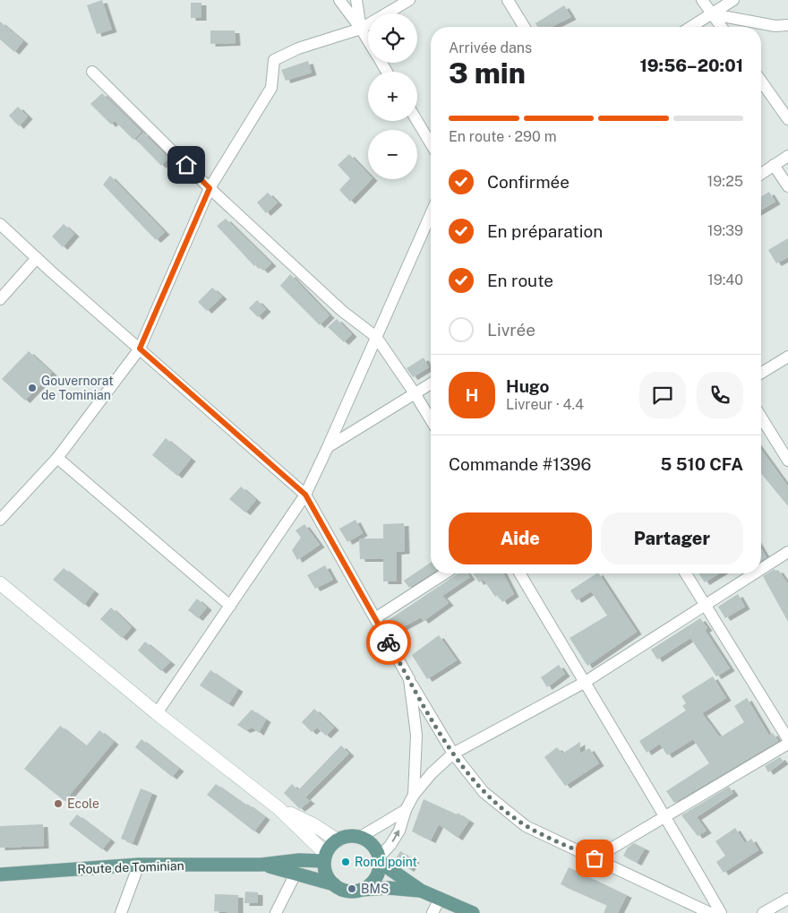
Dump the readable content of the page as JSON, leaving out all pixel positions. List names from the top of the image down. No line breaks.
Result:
{"streets":{"main road":["Route de Tominian"]},"places":["Gouvernorat de Tominian","Ecole","Rond point","BMS"],"page":{"map_buttons":["+","−"],"heading":["3 min","Arrivée dans","19:56–20:01"],"panel":["Hugo","Livreur · 4.4","Commande #1396","5 510 CFA"],"bar":"En route · 290 m","list":[["Confirmée","19:25"],["En préparation","19:39"],["En route","19:40"],"Livrée"],"round":"H","buttons":["Aide","Partager"]}}
